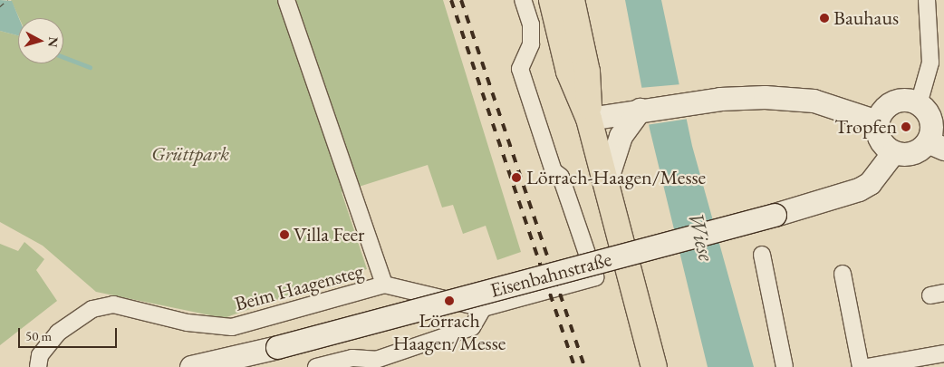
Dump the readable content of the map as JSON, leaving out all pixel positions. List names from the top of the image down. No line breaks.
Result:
{"streets":{"street":["Eisenbahnstraße","Beim Haagensteg"]},"water":["Wiese"],"parks":["Grüttpark"],"places":["Bauhaus","Tropfen","Lörrach-Haagen/Messe","Villa Feer","Lörrach Haagen/Messe"],"scale_bar":"50 m","north":"right"}
